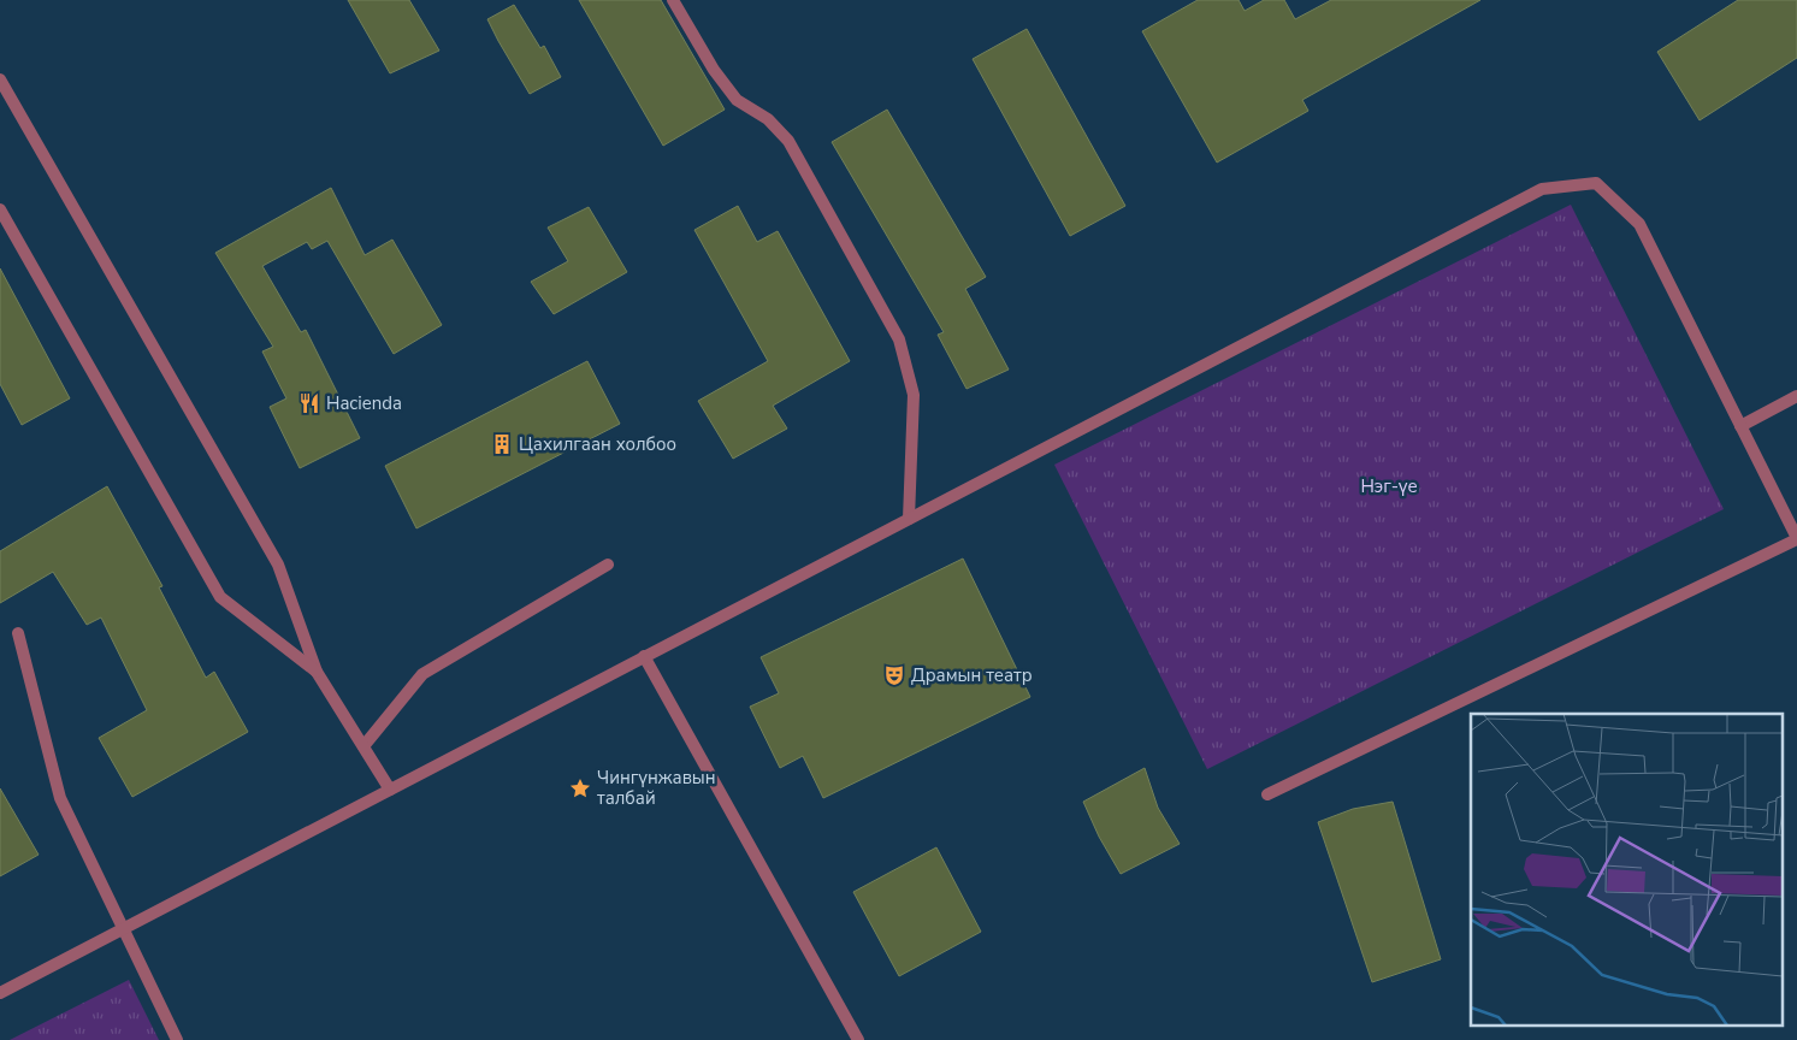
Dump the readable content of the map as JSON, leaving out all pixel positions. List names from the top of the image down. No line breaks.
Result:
{"parks":["Нэг-үе"],"places":{"restaurant":["Hacienda"],"building":["Цахилгаан холбоо"],"theatre":["Драмын театр"],"place":["Чингүнжавын талбай"]}}
